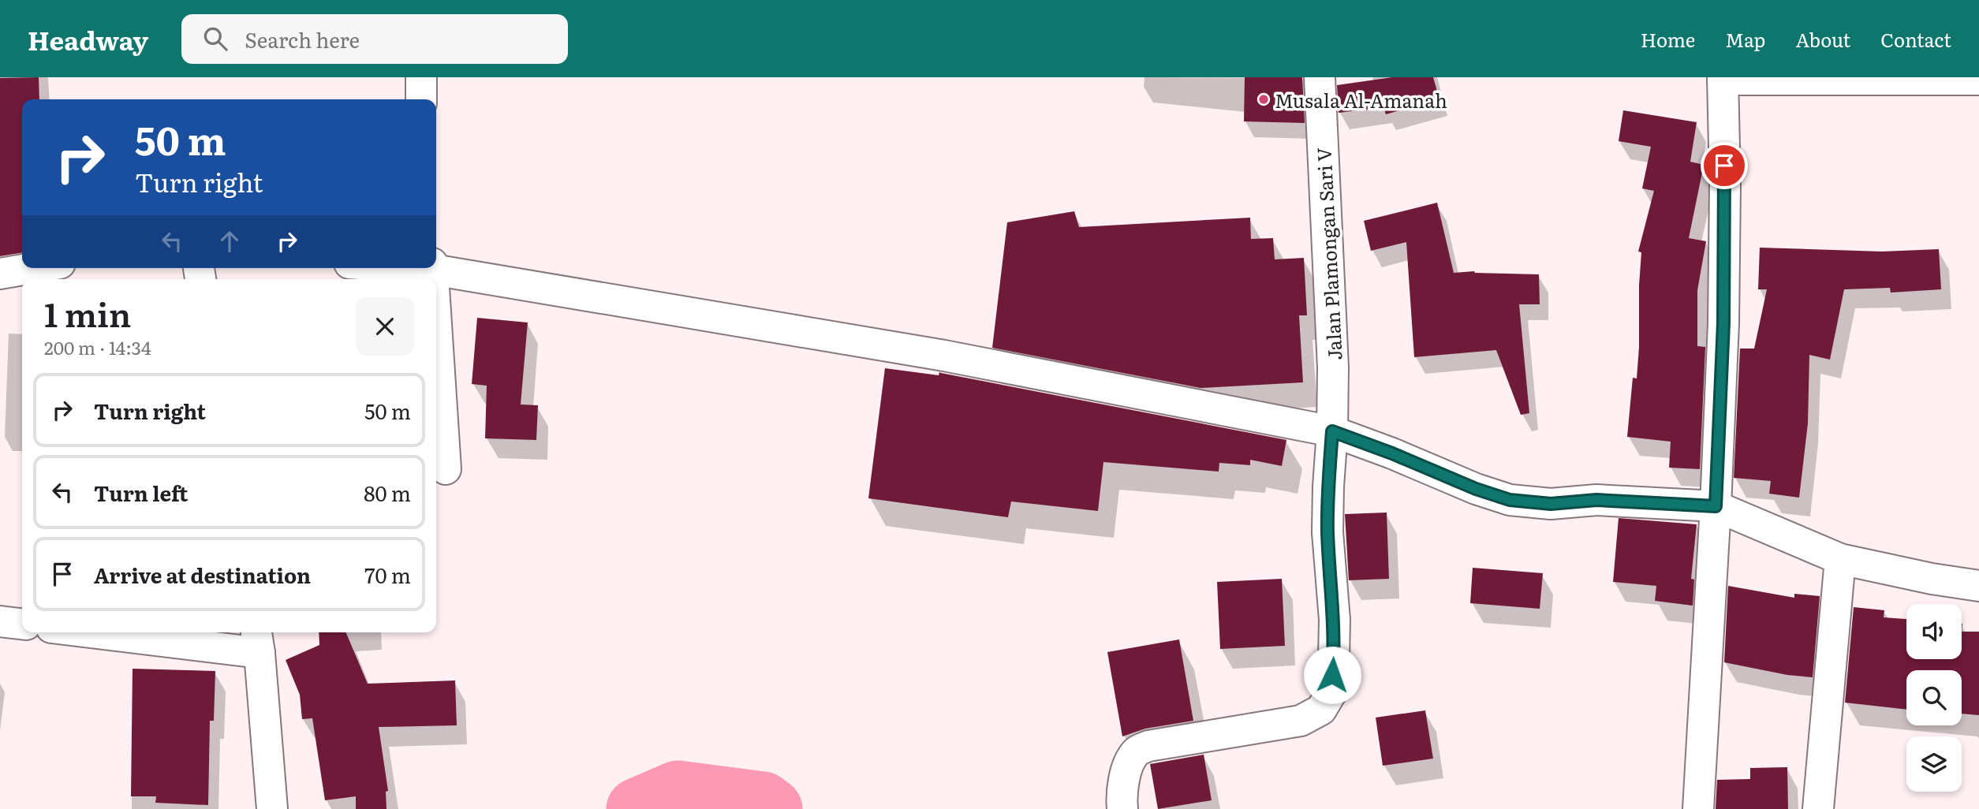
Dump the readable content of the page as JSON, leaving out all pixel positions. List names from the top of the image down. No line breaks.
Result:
{"streets":{"street":["Jalan Plamongan Sari V"]},"places":["Musala Al-Amanah"],"page":{"header":"Headway","search":"Search here","nav":["Home","Map","About","Contact"],"turn":["50 m","Turn right"],"heading":["1 min","200 m · 14:34"],"list":[{"name":"Turn right","value":"50 m"},{"name":"Turn left","value":"80 m"},{"name":"Arrive at destination","value":"70 m"}]}}
